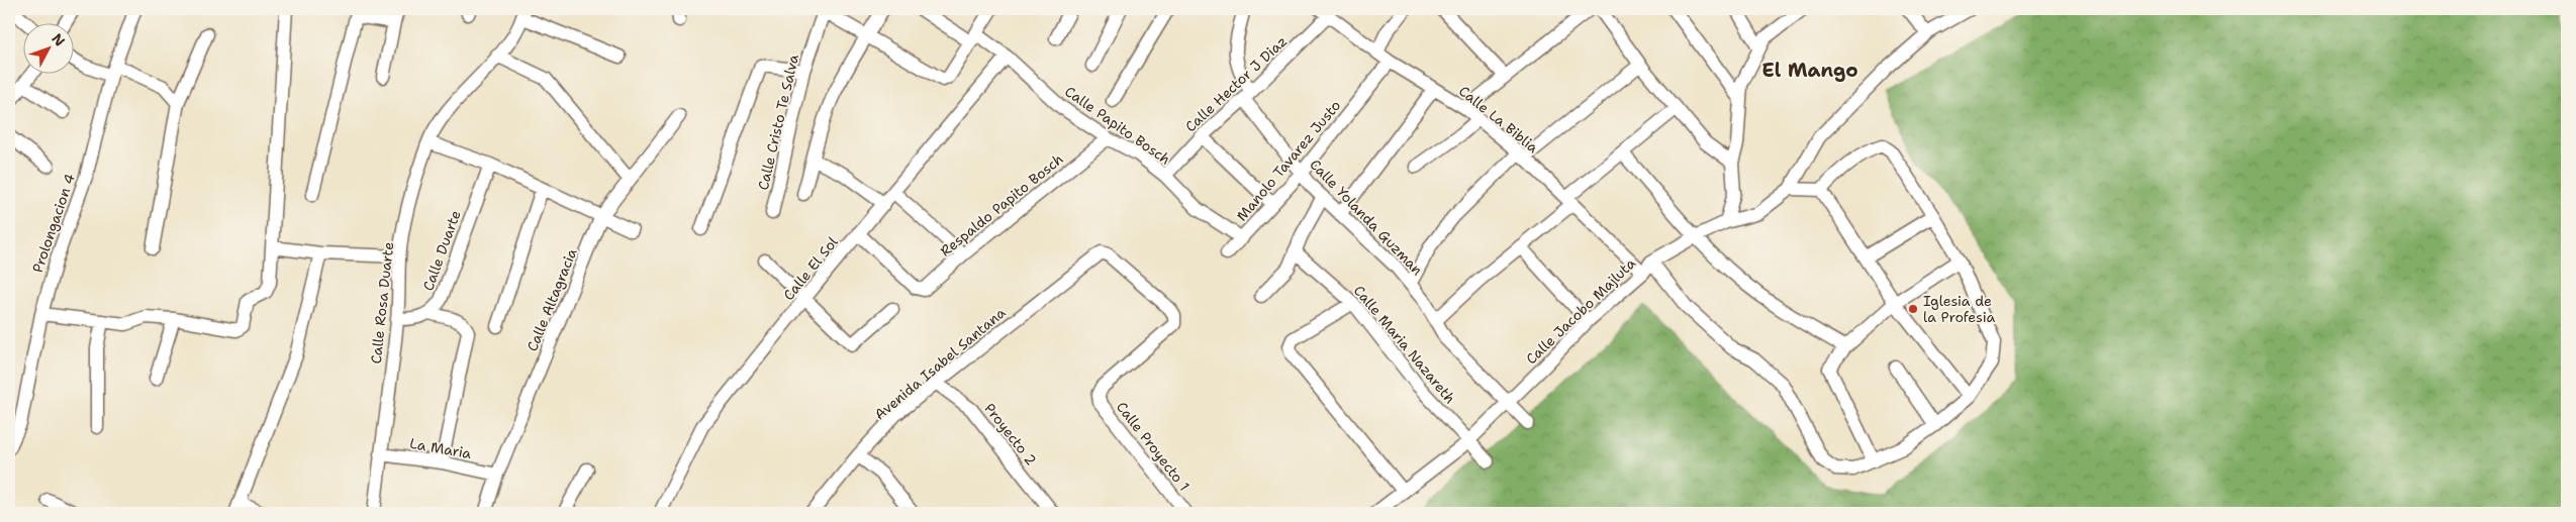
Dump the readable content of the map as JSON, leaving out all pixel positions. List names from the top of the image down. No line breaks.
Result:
{"streets":{"street":["Calle Hector J Diaz","Calle La Biblia","Calle Cristo Te Salva","Calle Papito Bosch","Manolo Tavarez Justo","Respaldo Papito Bosch","Calle Yolanda Guzman","Prolongacion 4","Calle Duarte","Calle El Sol","Calle Altagracia","Calle Rosa Duarte","Calle Jacobo Majluta","Calle Maria Nazareth","Avenida Isabel Santana","Proyecto 2","Calle Proyecto 1","La Maria"]},"crossings":[["Calle Hector J Diaz","Calle La Biblia"],["Calle Hector J Diaz","Calle Papito Bosch"],["Calle Hector J Diaz","Calle Yolanda Guzman"],["Calle La Biblia","Manolo Tavarez Justo"],["Calle La Biblia","Calle Jacobo Majluta"],["Calle Papito Bosch","Manolo Tavarez Justo"],["Calle Papito Bosch","Respaldo Papito Bosch"],["Calle Papito Bosch","Calle El Sol"],["Manolo Tavarez Justo","Calle Yolanda Guzman"],["Respaldo Papito Bosch","Calle El Sol"],["Calle Yolanda Guzman","Calle Jacobo Majluta"],["Calle Altagracia","La Maria"],["Calle Rosa Duarte","La Maria"],["Calle Jacobo Majluta","Calle Maria Nazareth"],["Avenida Isabel Santana","Proyecto 2"],["Avenida Isabel Santana","Calle Proyecto 1"]],"districts":["El Mango"],"places":["Iglesia de la Profesia"],"north":"top right"}
